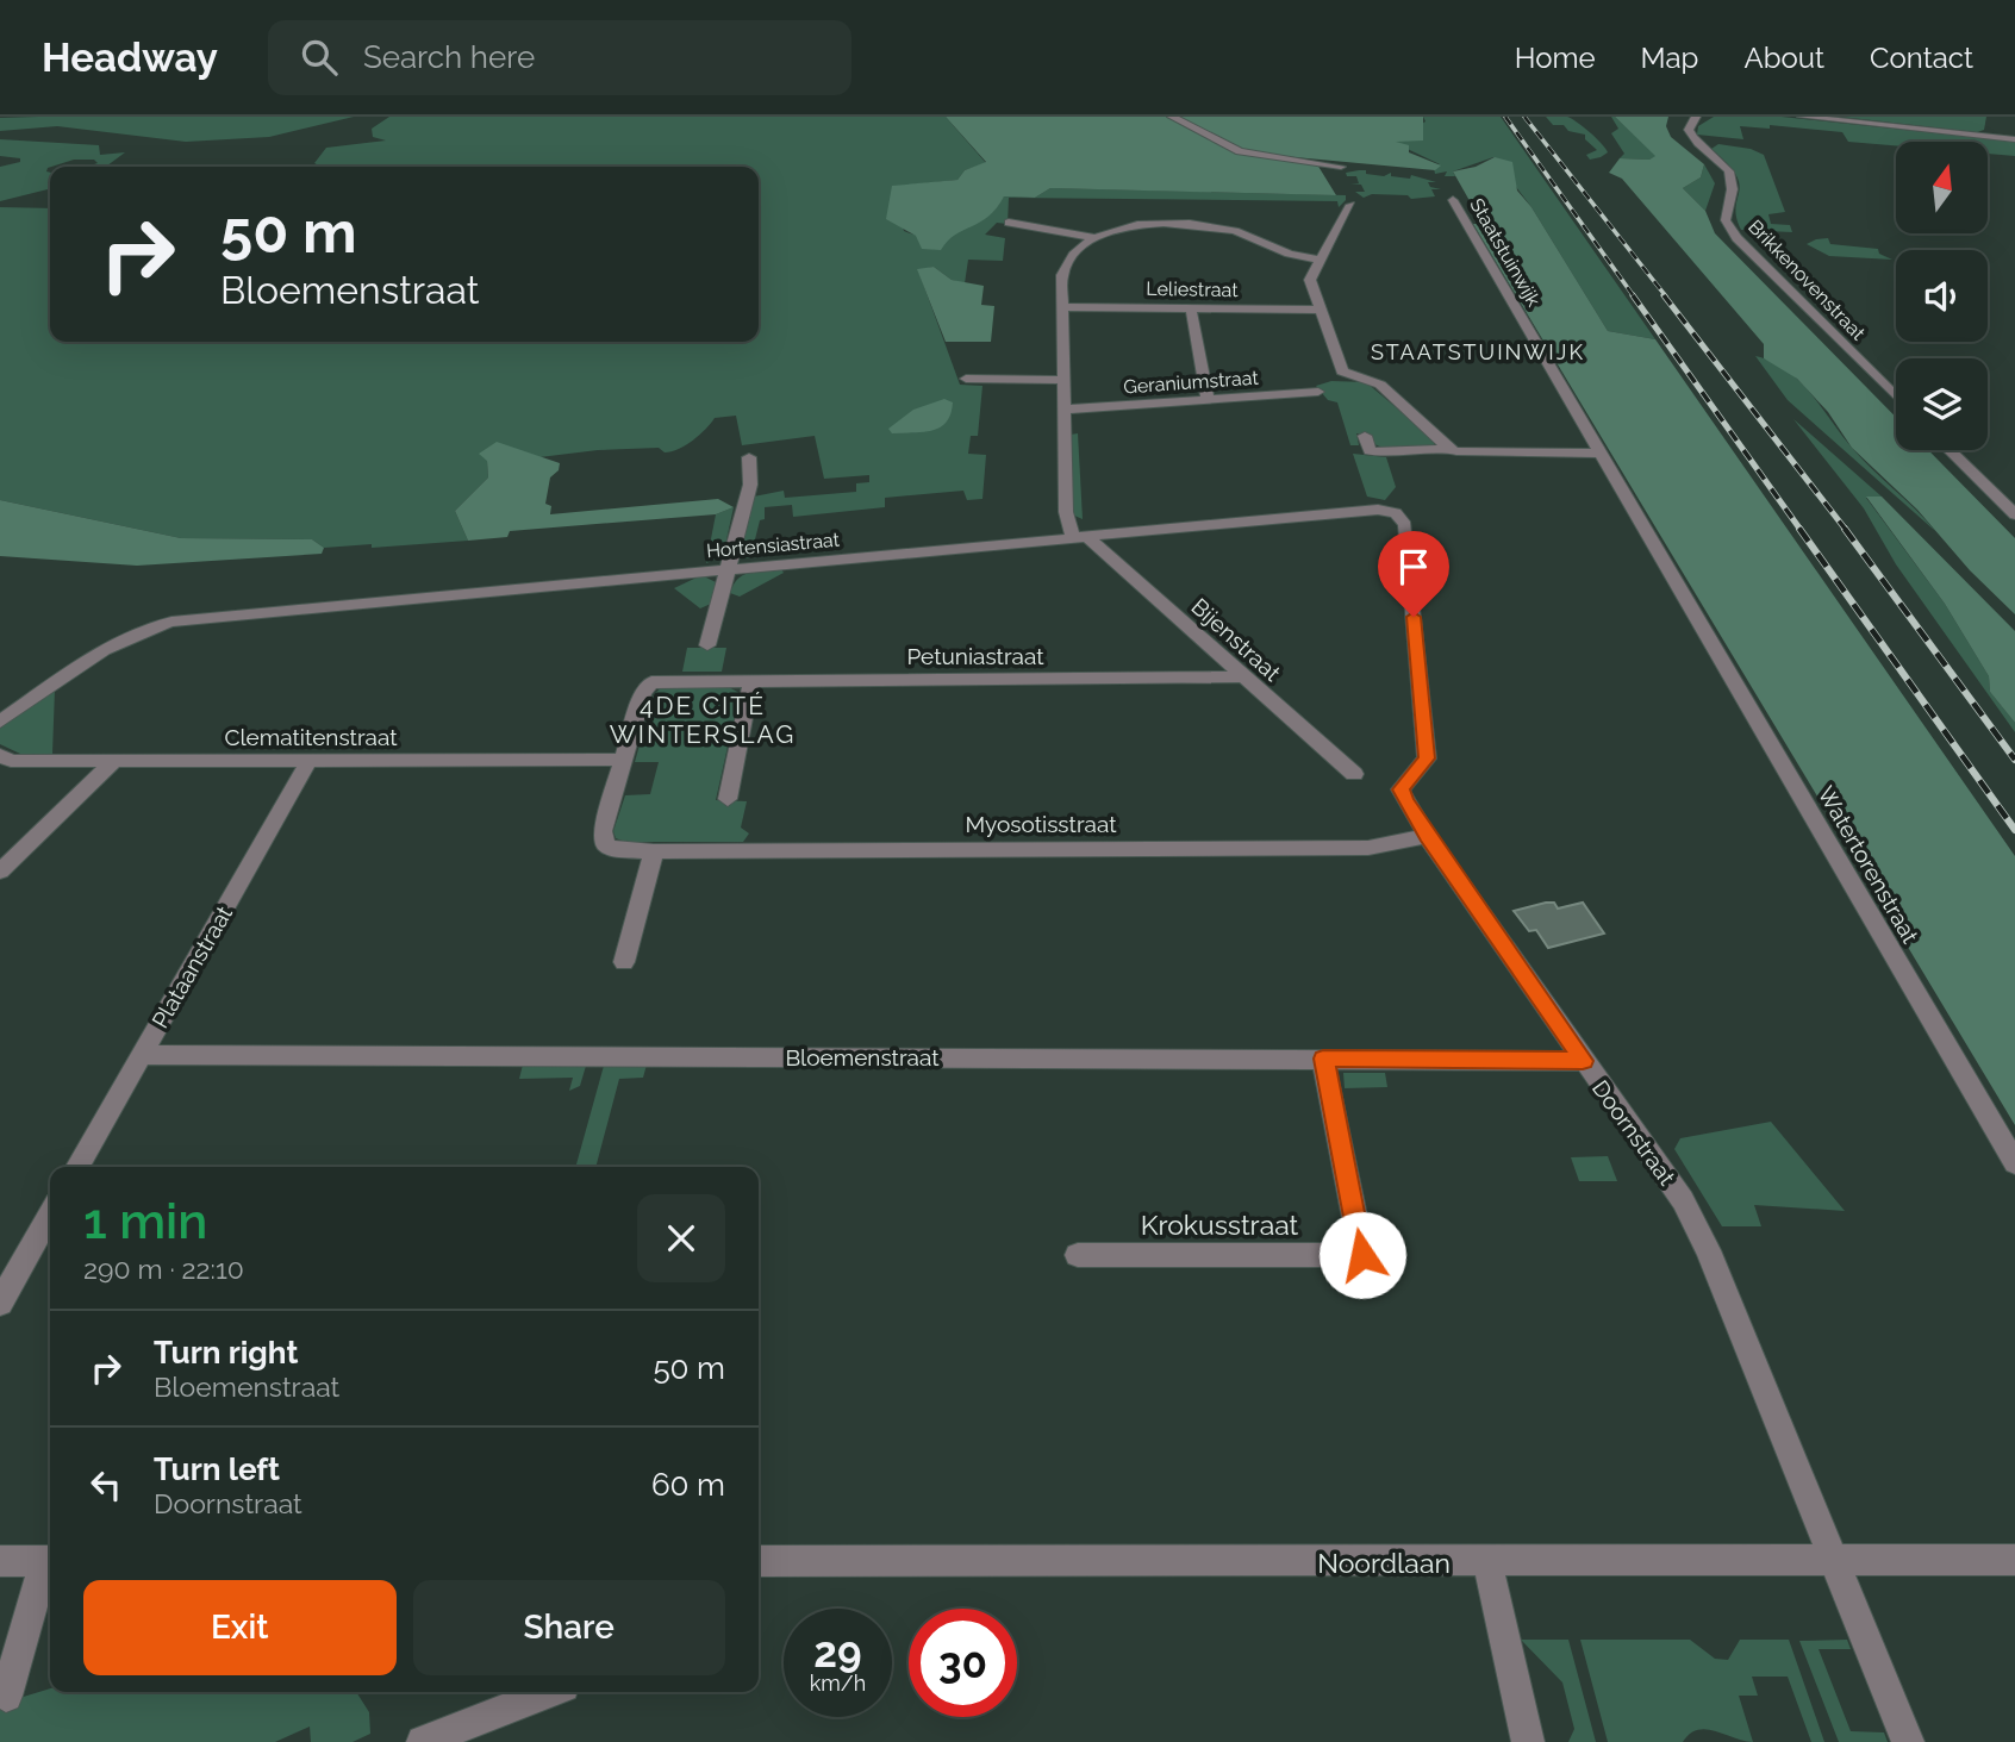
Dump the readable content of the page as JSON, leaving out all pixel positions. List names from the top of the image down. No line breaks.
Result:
{"streets":{"street":["Staatstuinwijk","Brikkenovenstraat","Leliestraat","Geraniumstraat","Hortensiastraat","Bijenstraat","Petuniastraat","Clematitenstraat","Myosotisstraat","Watertorenstraat","Plataanstraat","Bloemenstraat","Doornstraat","Krokusstraat","Noordlaan"]},"crossings":[["Staatstuinwijk","Watertorenstraat"],["Hortensiastraat","Bijenstraat"],["Hortensiastraat","Doornstraat"],["Bijenstraat","Petuniastraat"],["Petuniastraat","Clematitenstraat"],["Petuniastraat","Myosotisstraat"],["Clematitenstraat","Myosotisstraat"],["Clematitenstraat","Plataanstraat"],["Myosotisstraat","Doornstraat"],["Plataanstraat","Bloemenstraat"],["Bloemenstraat","Doornstraat"],["Bloemenstraat","Krokusstraat"],["Doornstraat","Noordlaan"]],"districts":["STAATSTUINWIJK","4DE CITÉ WINTERSLAG"],"north":"top","page":{"header":"Headway","search":"Search here","nav":["Home","Map","About","Contact"],"turn":["50 m","Bloemenstraat"],"heading":["1 min","290 m · 22:10"],"list":[{"name":"Turn right","note":"Bloemenstraat","value":"50 m"},{"name":"Turn left","note":"Doornstraat","value":"60 m"}],"buttons":["Exit","Share"],"speed":"29 km/h","limit":"30"}}
